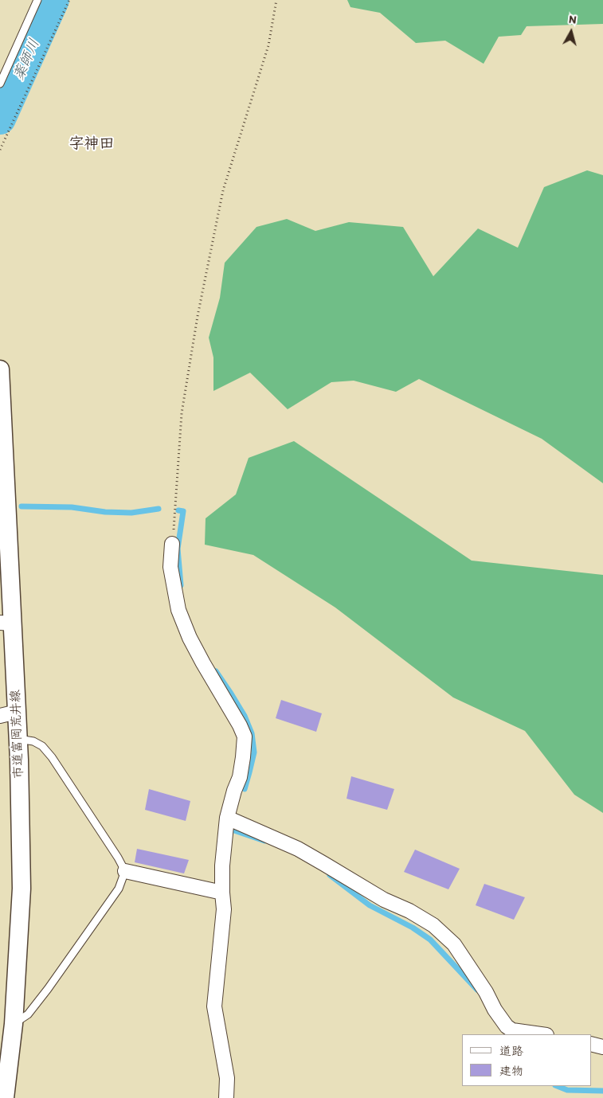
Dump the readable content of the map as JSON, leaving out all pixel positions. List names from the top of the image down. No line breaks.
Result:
{"streets":{"street":["市道富岡荒井線"]},"districts":["字神田"],"water":["薬師川"],"legend":["道路","建物"],"north":"top"}
